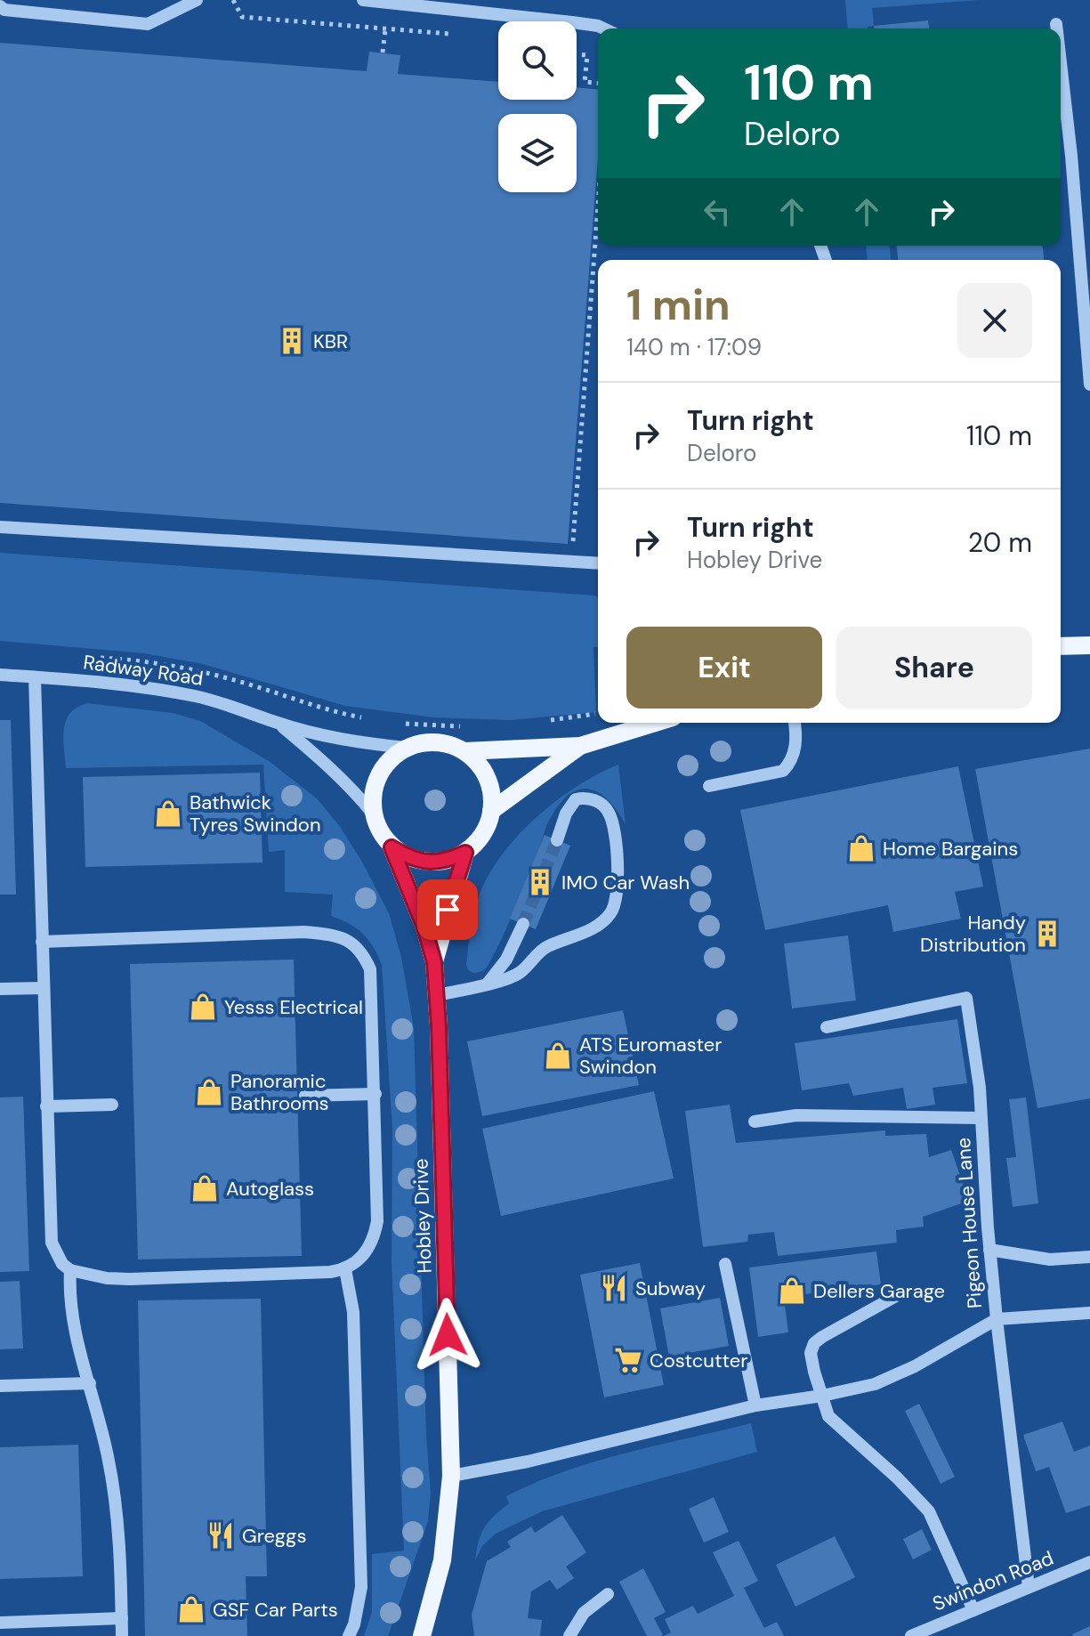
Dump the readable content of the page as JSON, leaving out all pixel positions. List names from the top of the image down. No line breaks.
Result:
{"streets":{"main road":["Hobley Drive"],"street":["Radway Road","Pigeon House Lane","Swindon Road"]},"crossings":[["Radway Road","Hobley Drive"],["Pigeon House Lane","Swindon Road"]],"places":{"building":["KBR","IMO Car Wash","Handy Distribution"],"shop":["Bathwick Tyres Swindon","Home Bargains","Yesss Electrical","ATS Euromaster Swindon","Panoramic Bathrooms","Autoglass","Dellers Garage","GSF Car Parts"],"restaurant":["Subway","Greggs"],"supermarket":["Costcutter"]},"page":{"turn":["110 m","Deloro"],"heading":["1 min","140 m · 17:09"],"list":[{"name":"Turn right","note":"Deloro","value":"110 m"},{"name":"Turn right","note":"Hobley Drive","value":"20 m"}],"buttons":["Exit","Share"]}}
